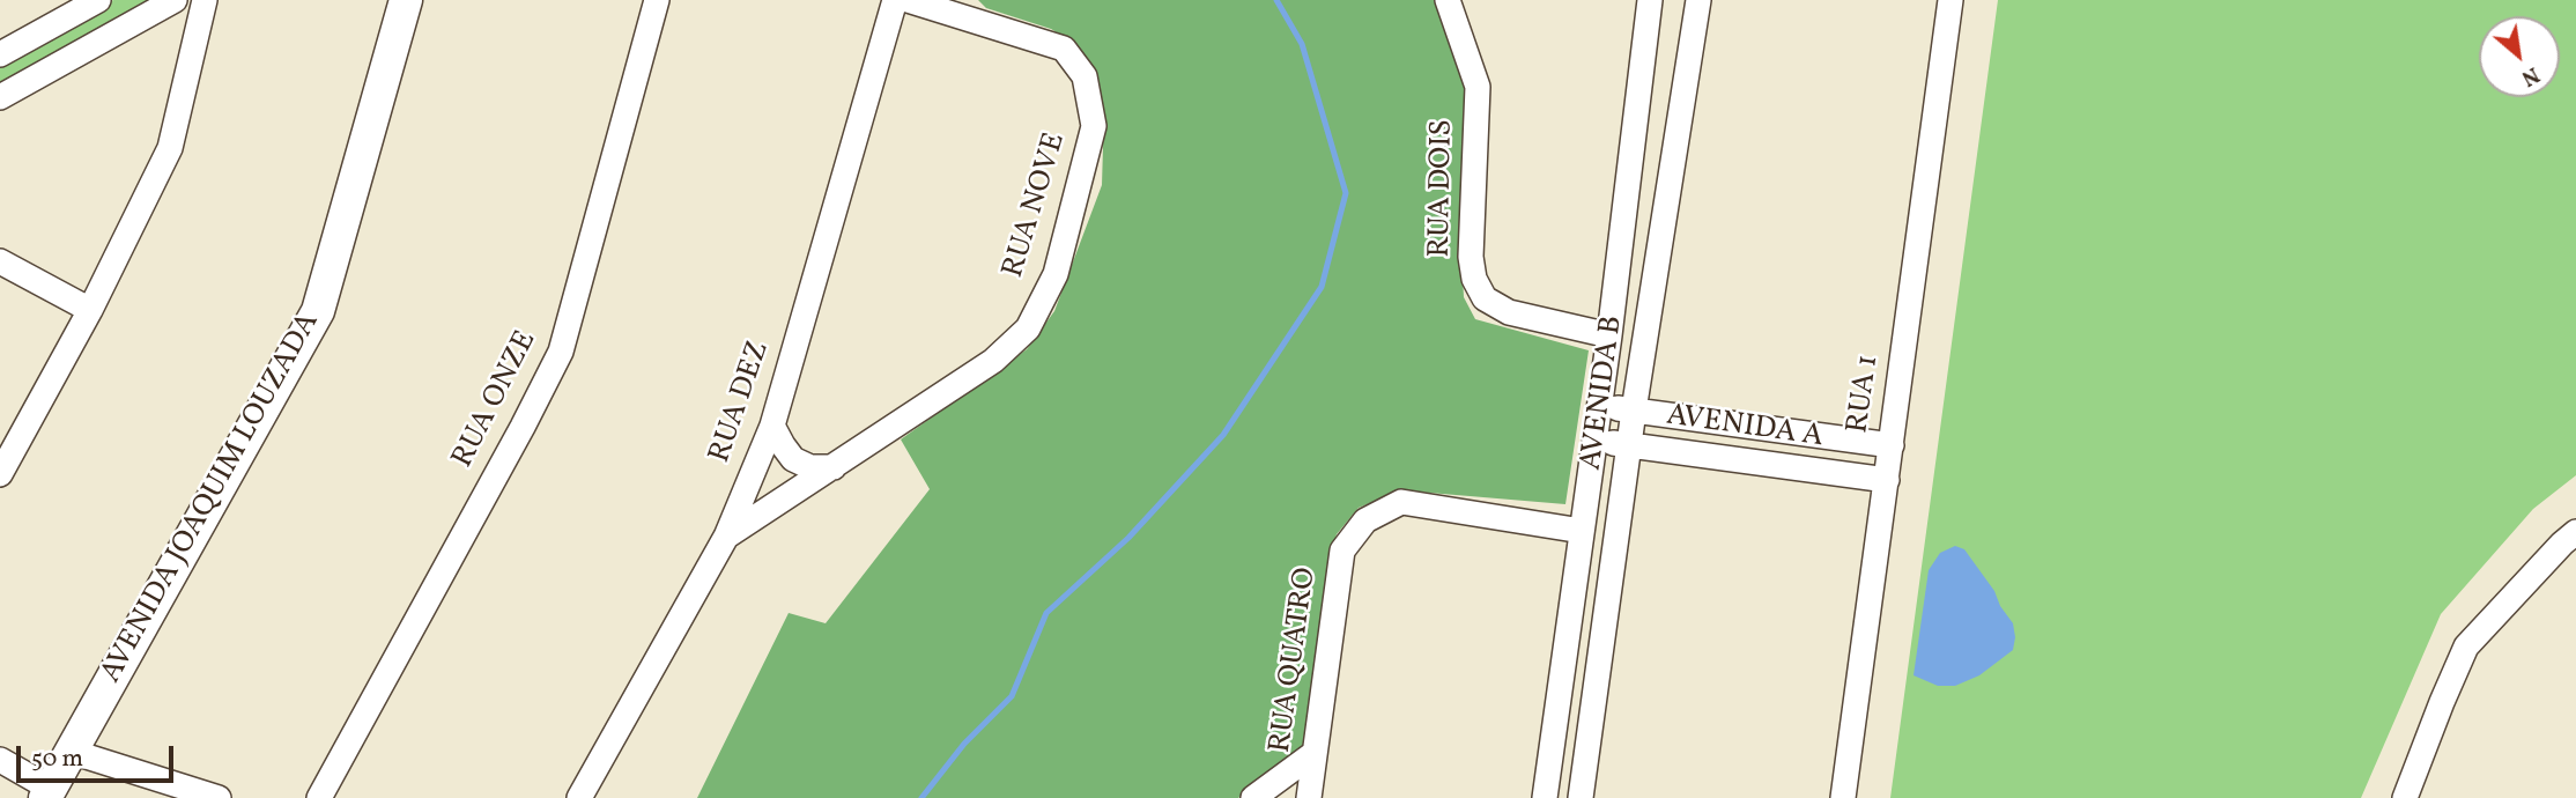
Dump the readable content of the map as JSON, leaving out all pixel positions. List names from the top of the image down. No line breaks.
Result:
{"streets":{"main road":["AVENIDA JOAQUIM LOUZADA"],"street":["RUA DOIS","RUA NOVE","AVENIDA B","RUA 1","RUA ONZE","RUA DEZ","AVENIDA A","RUA QUATRO"]},"crossings":[["RUA DOIS","AVENIDA B"],["RUA NOVE","RUA DEZ"],["AVENIDA B","AVENIDA A"],["AVENIDA B","RUA QUATRO"],["RUA 1","AVENIDA A"]],"scale_bar":"50 m","north":"bottom right"}
